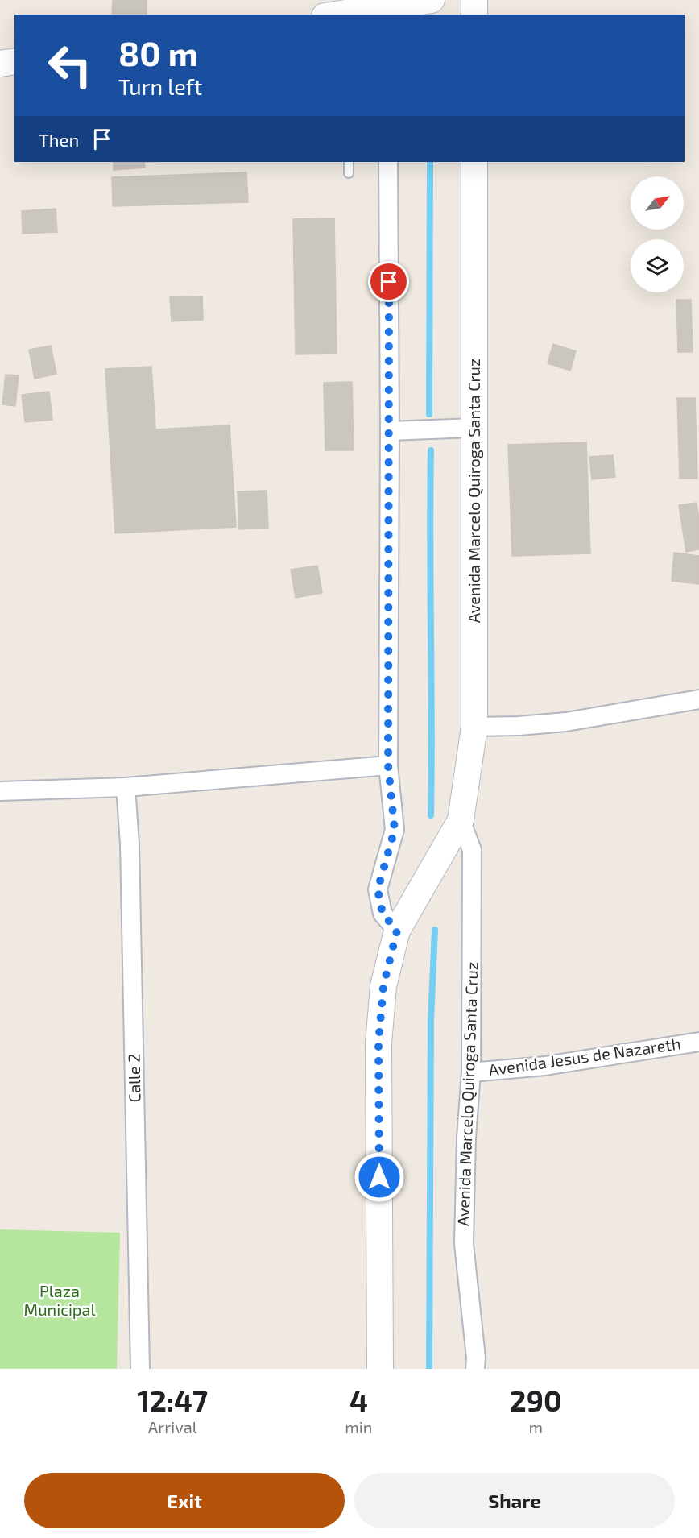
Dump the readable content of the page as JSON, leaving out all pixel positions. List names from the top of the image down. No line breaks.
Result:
{"streets":{"main road":["Avenida Marcelo Quiroga Santa Cruz"],"street":["Avenida Jesus de Nazareth","Calle 2"]},"crossings":[["Avenida Marcelo Quiroga Santa Cruz","Avenida Jesus de Nazareth"]],"parks":["Plaza Municipal"],"north":"top right","page":{"turn":["80 m","Turn left"],"then":"Then","eta":["12:47","Arrival","4","min","290","m"],"buttons":["Exit","Share"]}}
